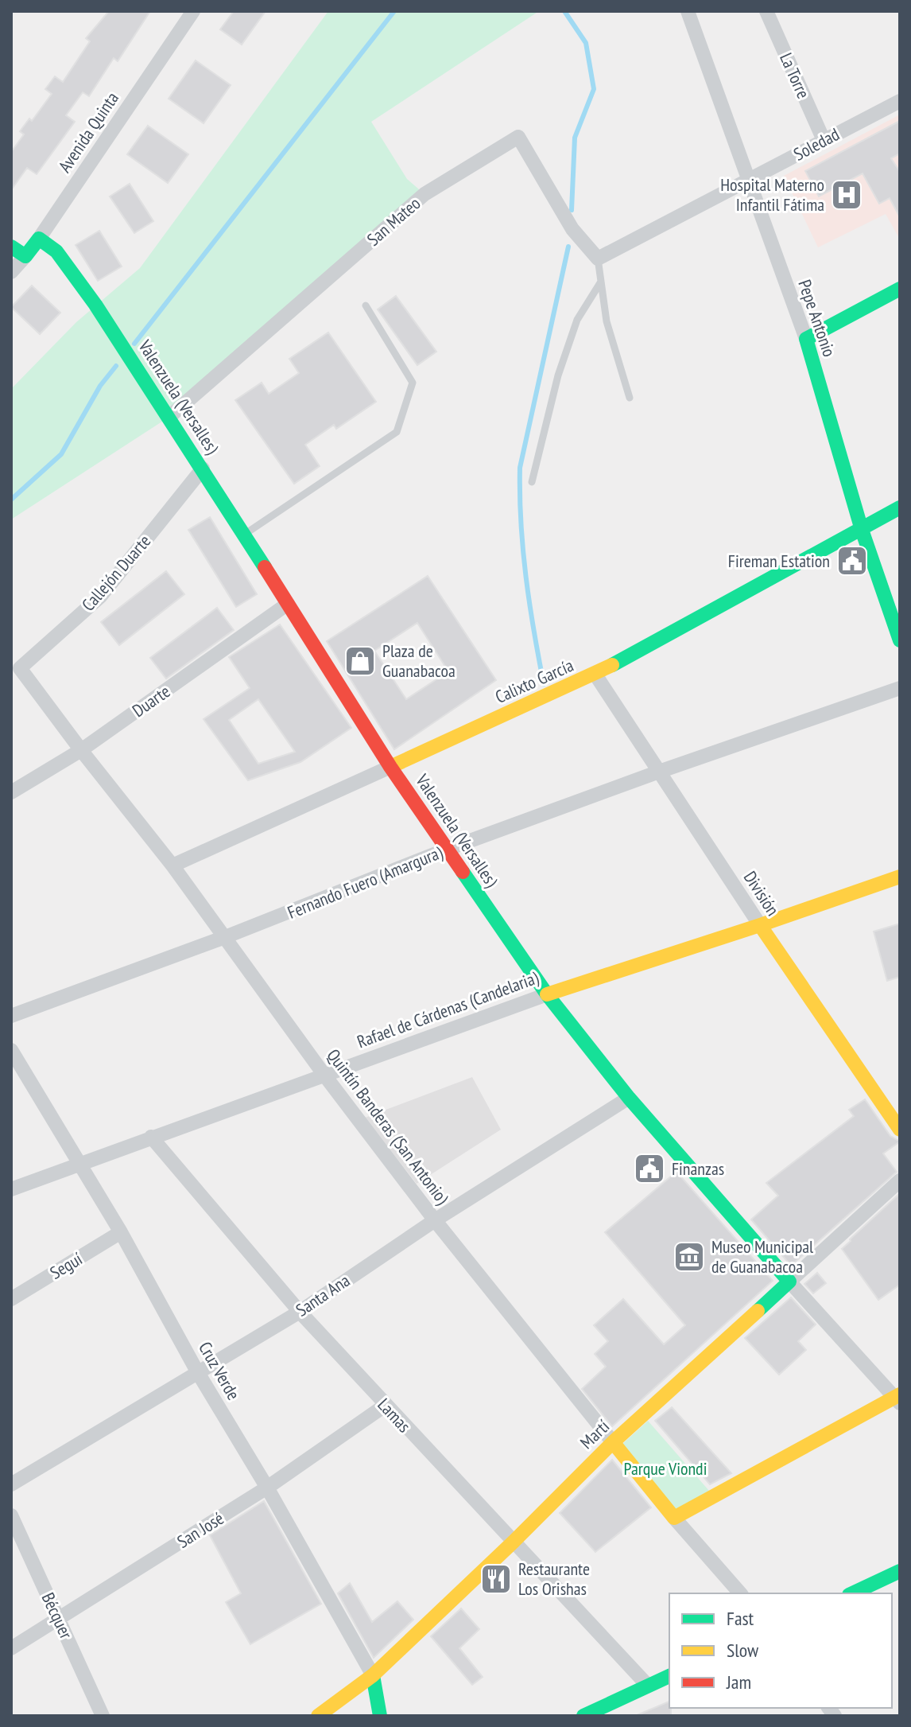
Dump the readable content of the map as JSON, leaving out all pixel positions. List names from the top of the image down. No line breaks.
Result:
{"streets":{"street":["La Torre","Avenida Quinta","Soledad","San Mateo","Pepe Antonio","Valenzuela (Versalles)","Callejón Duarte","Calixto García","Duarte","Fernando Fuero (Amargura)","División","Rafael de Cárdenas (Candelaria)","Quintín Banderas (San Antonio)","Seguí","Santa Ana","Cruz Verde","Lamas","Martí","San José","Bécquer"]},"crossings":[["La Torre","Soledad"],["Avenida Quinta","Valenzuela (Versalles)"],["Soledad","San Mateo"],["Soledad","Pepe Antonio"],["San Mateo","Valenzuela (Versalles)"],["Pepe Antonio","Calixto García"],["Valenzuela (Versalles)","Callejón Duarte"],["Valenzuela (Versalles)","Calixto García"],["Valenzuela (Versalles)","Duarte"],["Valenzuela (Versalles)","Fernando Fuero (Amargura)"],["Valenzuela (Versalles)","Rafael de Cárdenas (Candelaria)"],["Valenzuela (Versalles)","Santa Ana"],["Valenzuela (Versalles)","Martí"],["Callejón Duarte","Quintín Banderas (San Antonio)"],["Calixto García","División"],["Calixto García","Quintín Banderas (San Antonio)"],["Duarte","Quintín Banderas (San Antonio)"],["Fernando Fuero (Amargura)","División"],["Fernando Fuero (Amargura)","Quintín Banderas (San Antonio)"],["División","Rafael de Cárdenas (Candelaria)"],["Rafael de Cárdenas (Candelaria)","Quintín Banderas (San Antonio)"],["Rafael de Cárdenas (Candelaria)","Cruz Verde"],["Rafael de Cárdenas (Candelaria)","Lamas"],["Quintín Banderas (San Antonio)","Santa Ana"],["Quintín Banderas (San Antonio)","Martí"],["Seguí","Cruz Verde"],["Santa Ana","Cruz Verde"],["Santa Ana","Lamas"],["Cruz Verde","Martí"],["Cruz Verde","San José"],["Lamas","Martí"],["Lamas","San José"],["San José","Bécquer"]],"parks":["Parque Viondi"],"places":{"hospital":["Hospital Materno Infantil Fátima"],"public building":["Fireman Estation","Finanzas"],"shop":["Plaza de Guanabacoa"],"museum":["Museo Municipal de Guanabacoa"],"restaurant":["Restaurante Los Orishas"]},"legend":["Fast","Slow","Jam"]}
